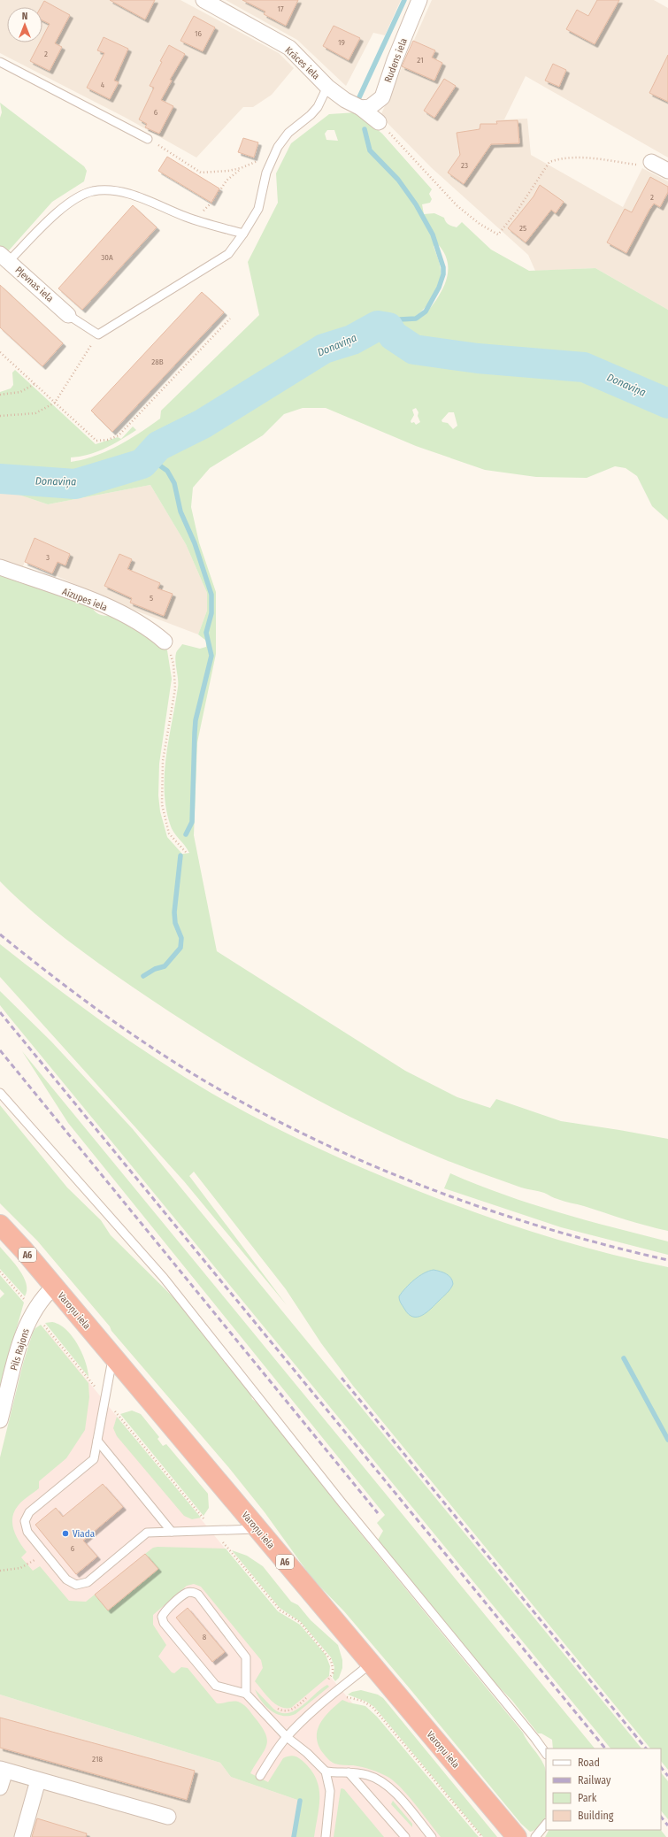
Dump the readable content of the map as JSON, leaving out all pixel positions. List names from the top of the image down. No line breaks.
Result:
{"streets":{"highway":["A6","Varoņu iela"],"street":["Rudens iela","Krāces iela","Pļevnas iela","Aizupes iela","Pils Rajons"]},"crossings":[["Rudens iela","Krāces iela"],["Varoņu iela","Pils Rajons"]],"water":["Donaviņa"],"places":["Viada"],"house_numbers":["17","16","19","2","21","4","6","23","2","25","30A","28B","3","5","6","8","218"],"legend":["Road","Railway","Park","Building"],"north":"top"}
